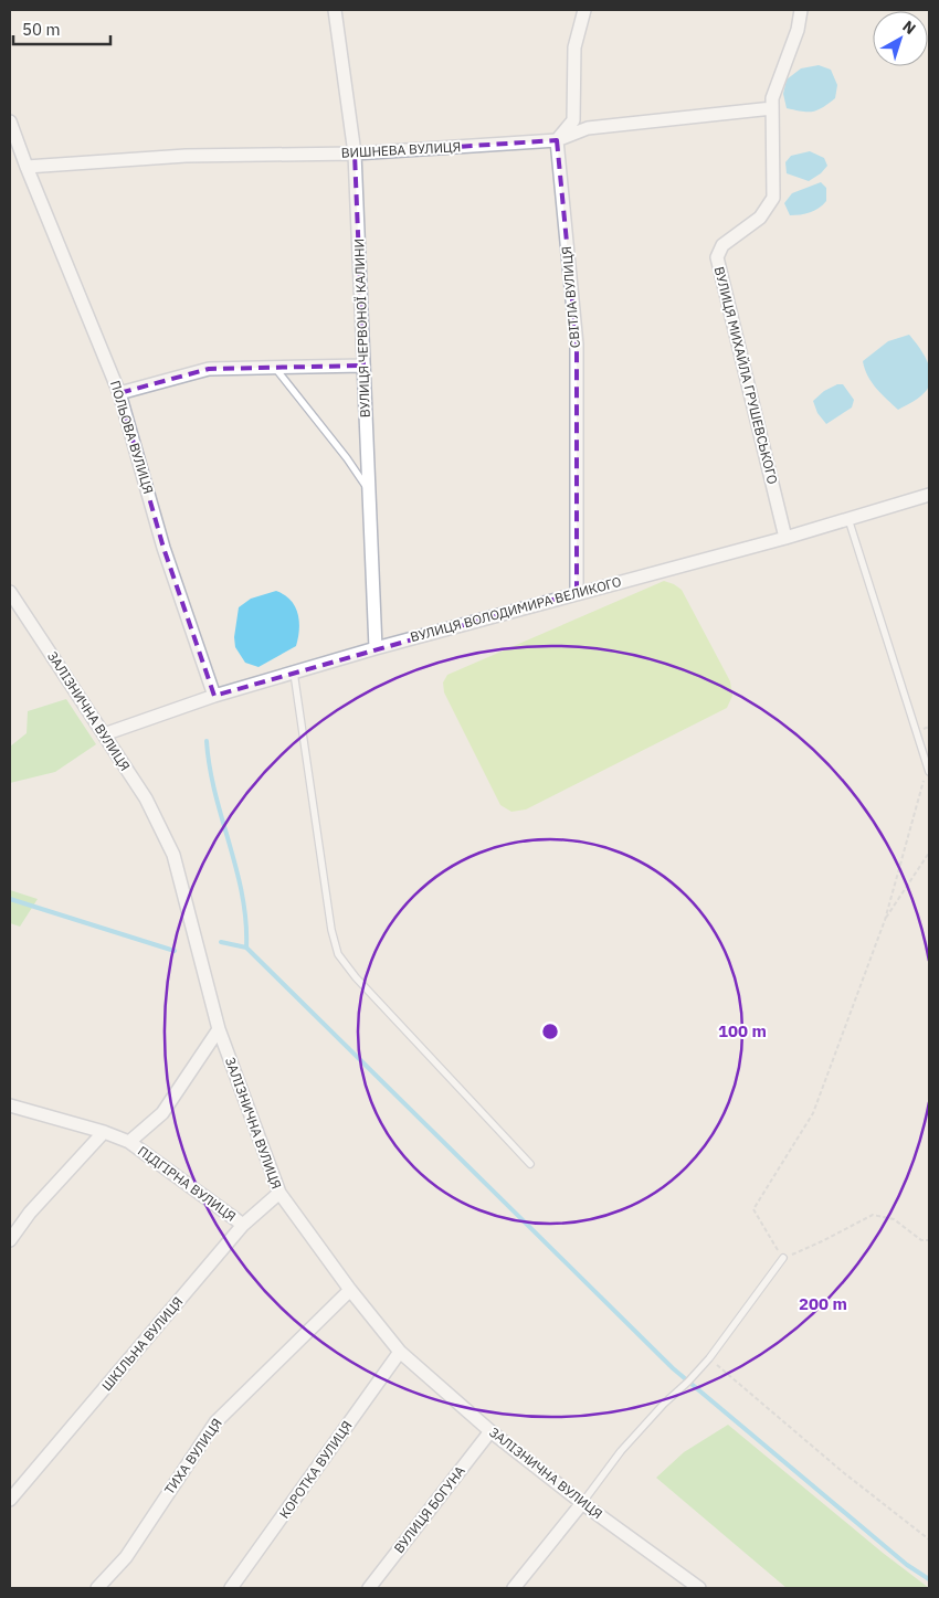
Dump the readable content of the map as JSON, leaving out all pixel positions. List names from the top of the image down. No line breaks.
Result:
{"streets":{"street":["ВИШНЕВА ВУЛИЦЯ","СВІТЛА ВУЛИЦЯ","ВУЛИЦЯ ЧЕРВОНОЇ КАЛИНИ","ВУЛИЦЯ МИХАЙЛА ГРУШЕВСЬКОГО","ПОЛЬОВА ВУЛИЦЯ","ВУЛИЦЯ ВОЛОДИМИРА ВЕЛИКОГО","ЗАЛІЗНИЧНА ВУЛИЦЯ","ПІДГІРНА ВУЛИЦЯ","ШКІЛЬНА ВУЛИЦЯ","ТИХА ВУЛИЦЯ","КОРОТКА ВУЛИЦЯ","ВУЛИЦЯ БОГУНА"]},"crossings":[["ВИШНЕВА ВУЛИЦЯ","СВІТЛА ВУЛИЦЯ"],["ВИШНЕВА ВУЛИЦЯ","ВУЛИЦЯ ЧЕРВОНОЇ КАЛИНИ"],["ВИШНЕВА ВУЛИЦЯ","ВУЛИЦЯ МИХАЙЛА ГРУШЕВСЬКОГО"],["ВИШНЕВА ВУЛИЦЯ","ПОЛЬОВА ВУЛИЦЯ"],["СВІТЛА ВУЛИЦЯ","ВУЛИЦЯ ВОЛОДИМИРА ВЕЛИКОГО"],["ВУЛИЦЯ ЧЕРВОНОЇ КАЛИНИ","ВУЛИЦЯ ВОЛОДИМИРА ВЕЛИКОГО"],["ВУЛИЦЯ МИХАЙЛА ГРУШЕВСЬКОГО","ВУЛИЦЯ ВОЛОДИМИРА ВЕЛИКОГО"],["ПОЛЬОВА ВУЛИЦЯ","ВУЛИЦЯ ВОЛОДИМИРА ВЕЛИКОГО"],["ВУЛИЦЯ ВОЛОДИМИРА ВЕЛИКОГО","ЗАЛІЗНИЧНА ВУЛИЦЯ"],["ЗАЛІЗНИЧНА ВУЛИЦЯ","ПІДГІРНА ВУЛИЦЯ"],["ЗАЛІЗНИЧНА ВУЛИЦЯ","ШКІЛЬНА ВУЛИЦЯ"],["ЗАЛІЗНИЧНА ВУЛИЦЯ","ТИХА ВУЛИЦЯ"],["ЗАЛІЗНИЧНА ВУЛИЦЯ","КОРОТКА ВУЛИЦЯ"],["ЗАЛІЗНИЧНА ВУЛИЦЯ","ВУЛИЦЯ БОГУНА"],["ПІДГІРНА ВУЛИЦЯ","ШКІЛЬНА ВУЛИЦЯ"]],"scale_bar":"50 m","north":"top right","rings":["100 m","200 m"]}
